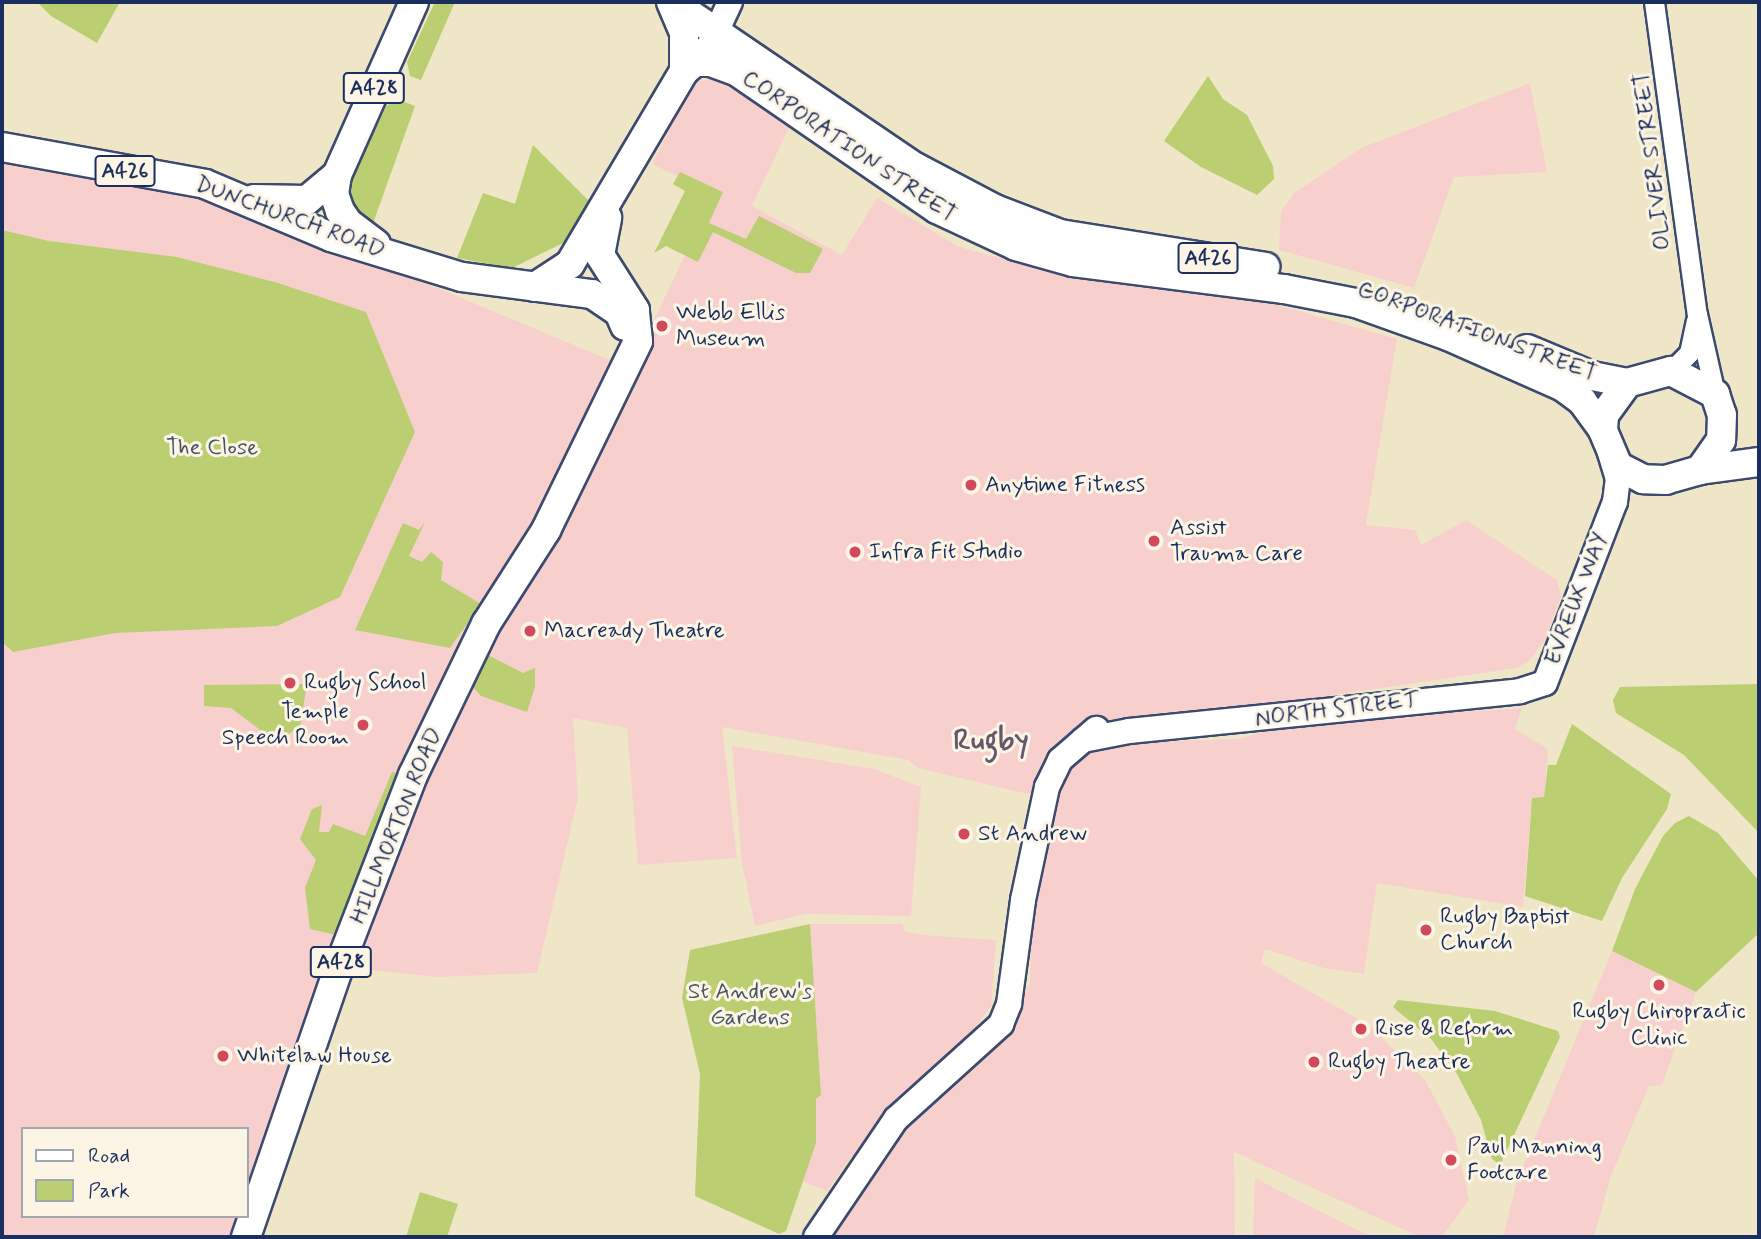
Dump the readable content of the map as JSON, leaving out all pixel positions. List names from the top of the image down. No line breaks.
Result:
{"streets":{"highway":["A428","CORPORATION STREET","A426","DUNCHURCH ROAD","HILLMORTON ROAD"],"main road":["EVREUX WAY","NORTH STREET"],"street":["OLIVER STREET"]},"crossings":[["A428","CORPORATION STREET"],["A428","A426"],["A428","DUNCHURCH ROAD"],["A428","HILLMORTON ROAD"],["CORPORATION STREET","OLIVER STREET"],["CORPORATION STREET","A426"],["CORPORATION STREET","EVREUX WAY"],["OLIVER STREET","A426"],["OLIVER STREET","EVREUX WAY"],["A426","DUNCHURCH ROAD"],["A426","EVREUX WAY"],["EVREUX WAY","NORTH STREET"]],"districts":["Rugby"],"parks":["The Close","St Andrew's Gardens"],"places":["Webb Ellis Museum","Anytime Fitness","Assist Trauma Care","Infra Fit Studio","Macready Theatre","Rugby School","Temple Speech Room","St Andrew","Rugby Baptist Church","Rugby Chiropractic Clinic","Rise & Reform","Whitelaw House","Rugby Theatre","Paul Manning Footcare"],"legend":["Road","Park"]}
